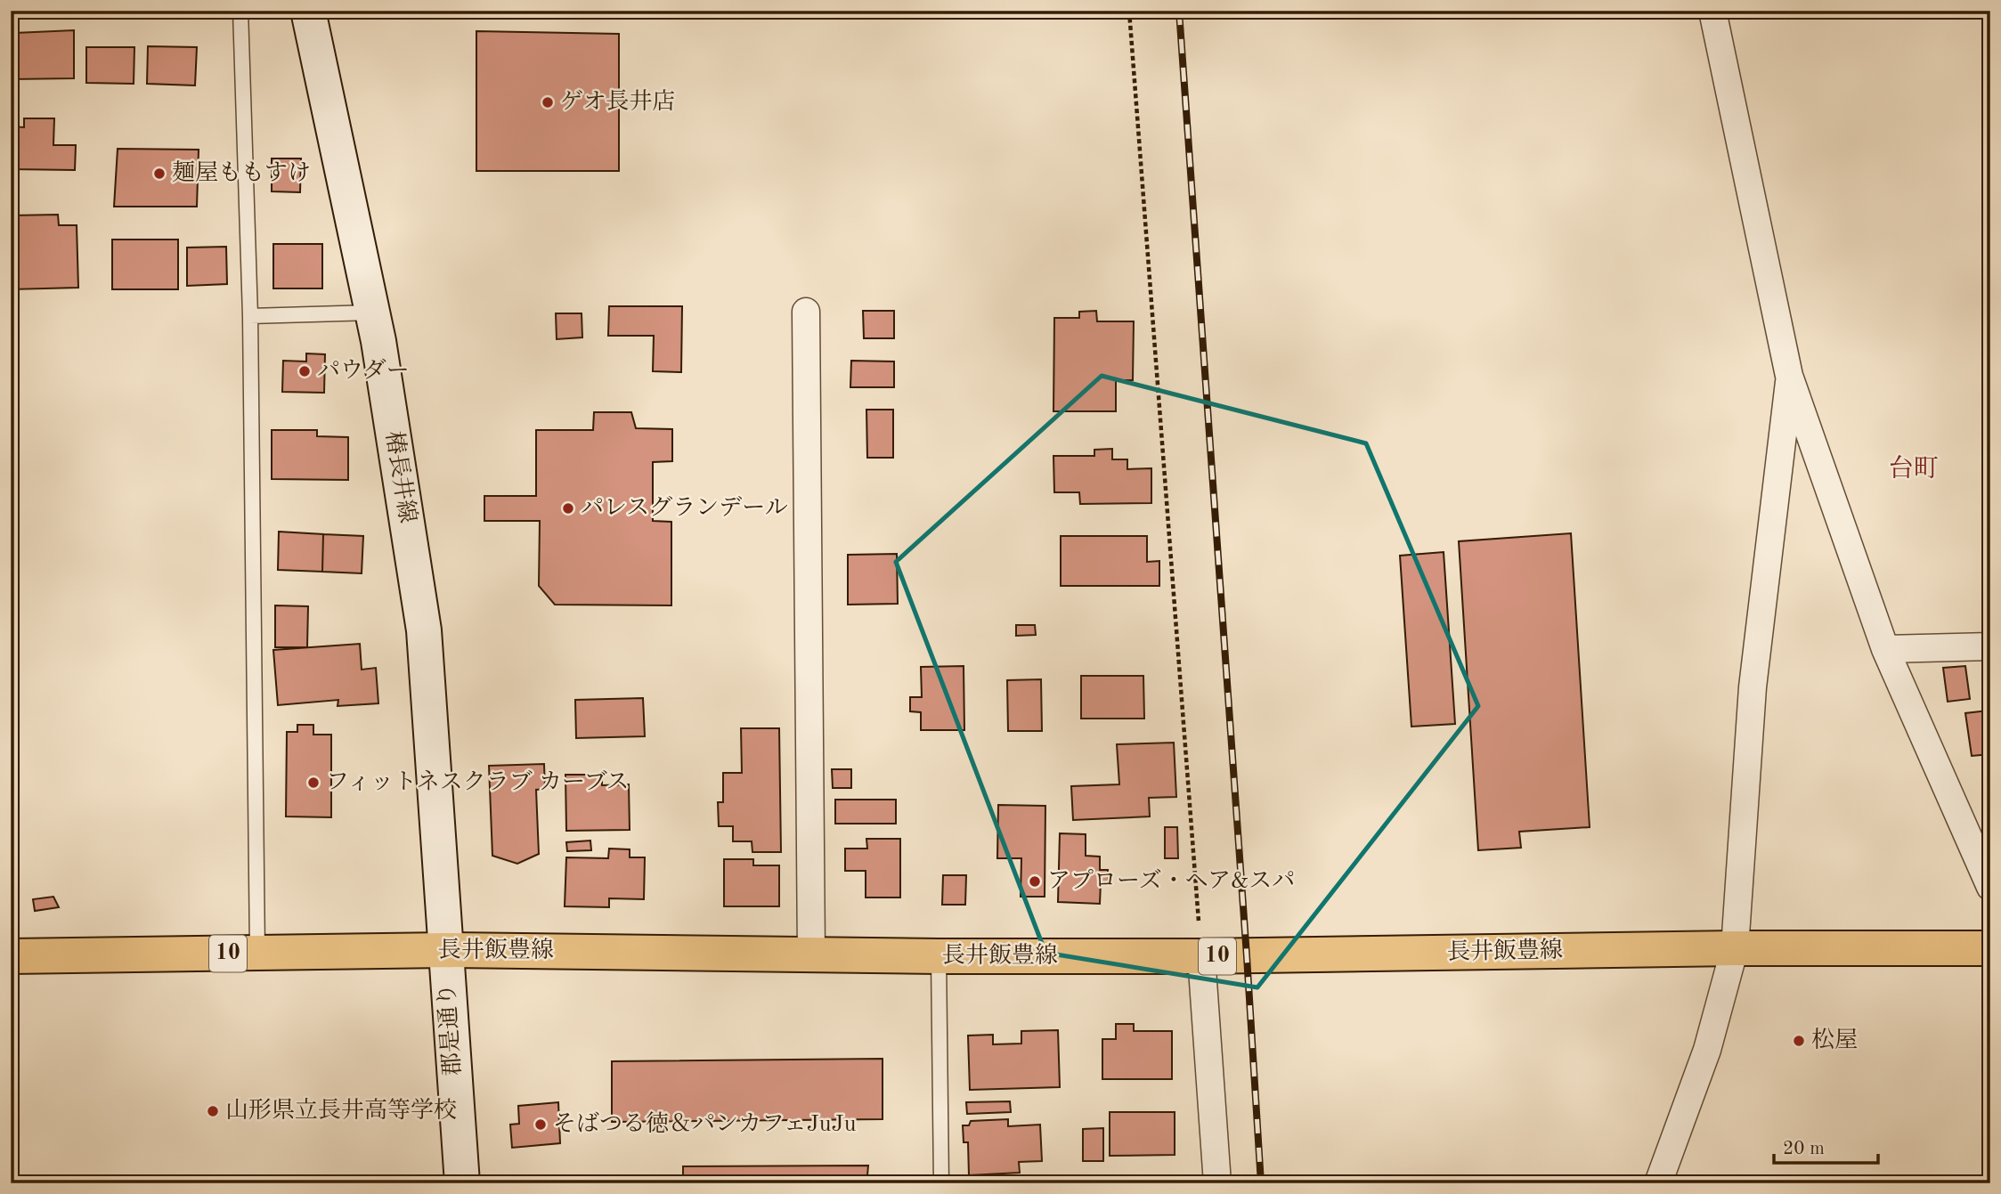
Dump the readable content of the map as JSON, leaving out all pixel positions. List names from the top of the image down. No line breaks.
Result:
{"streets":{"main road":["椿長井線","長井飯豊線","10","郡是通り"]},"crossings":[["椿長井線","長井飯豊線"],["椿長井線","郡是通り"],["長井飯豊線","郡是通り"]],"districts":["台町"],"places":["ゲオ長井店","麺屋ももすけ","パウダー","パレスグランデール","フィットネスクラブ カーブス","アプローズ・ヘア&スパ","松屋","山形県立長井高等学校","そばつる徳＆パンカフェJuJu"],"scale_bar":"20 m"}
